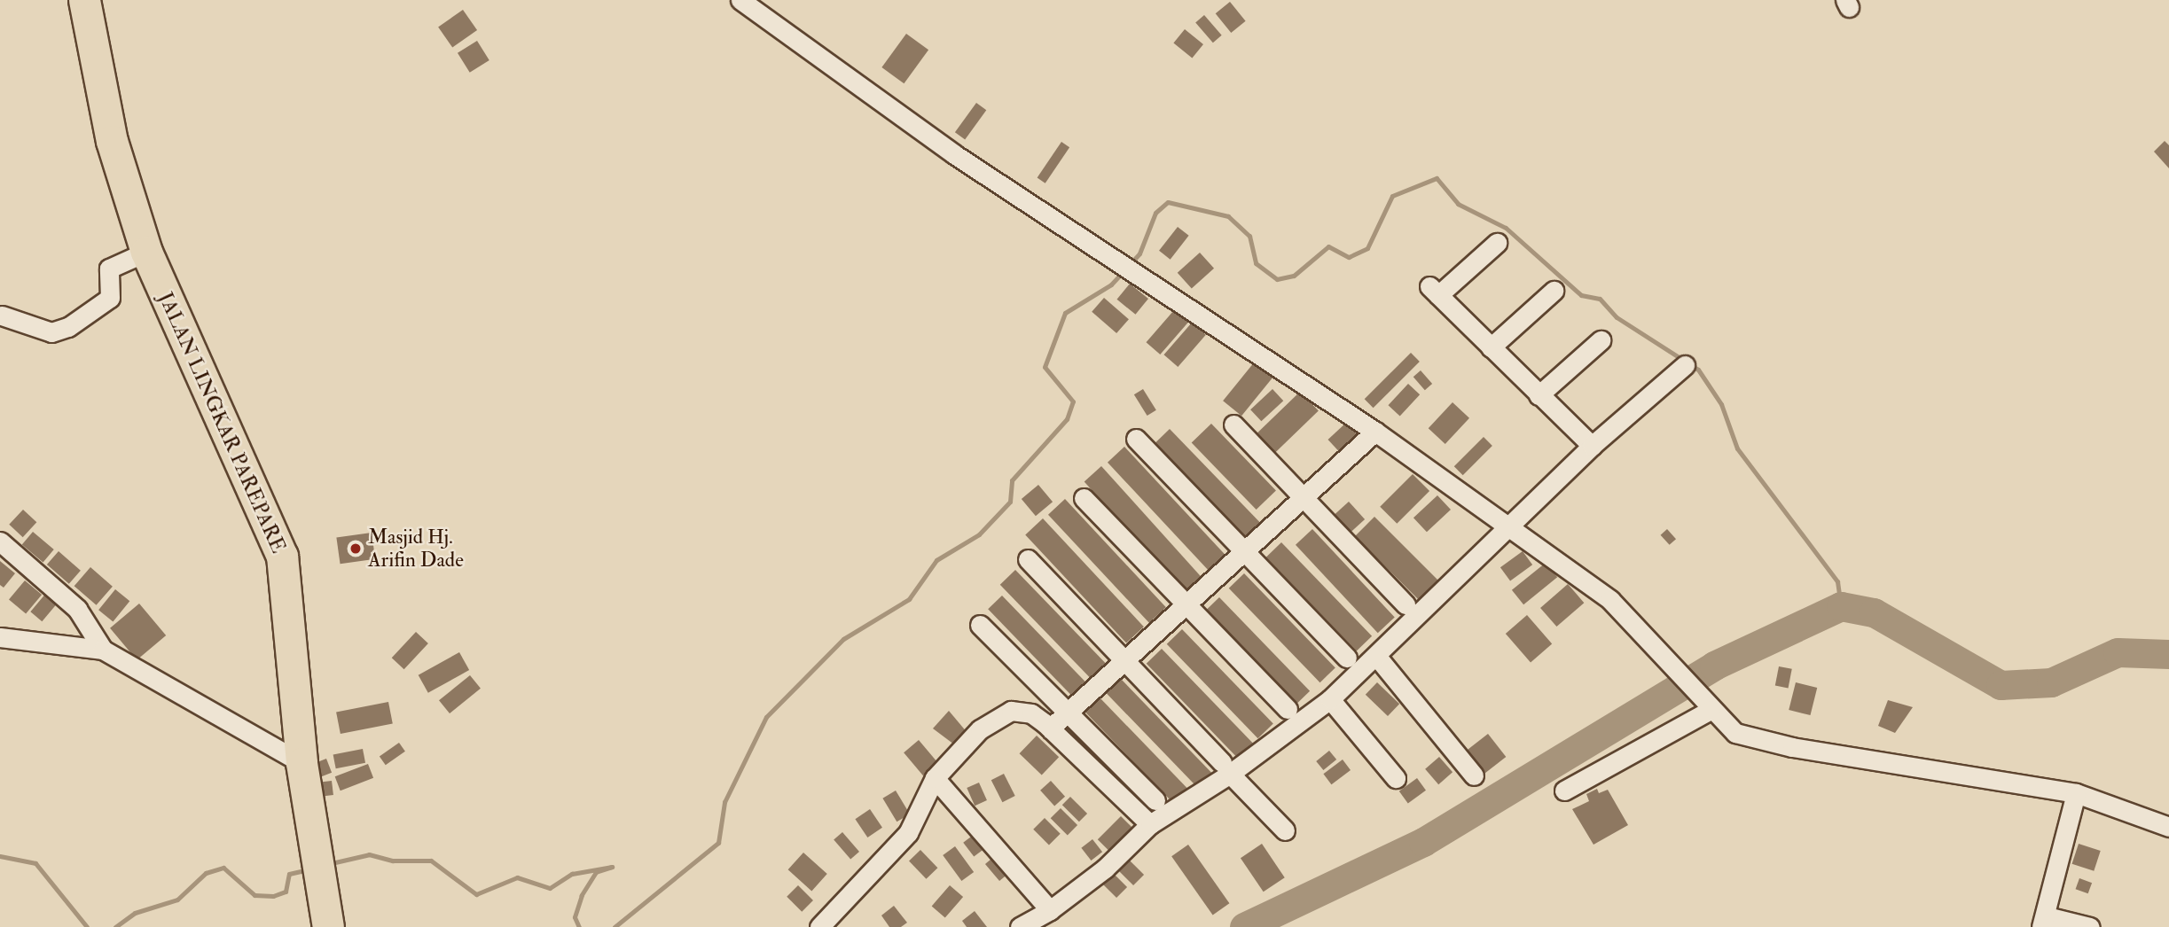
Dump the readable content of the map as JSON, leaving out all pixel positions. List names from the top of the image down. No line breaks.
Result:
{"streets":{"highway":["JALAN LINGKAR PAREPARE"]},"places":["Masjid Hj. Arifin Dade"]}
